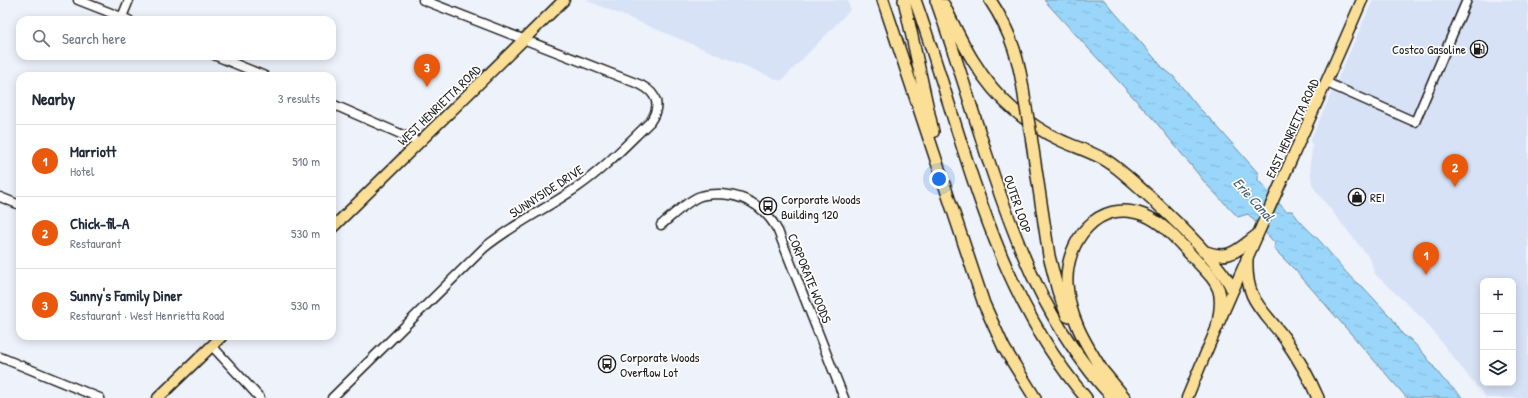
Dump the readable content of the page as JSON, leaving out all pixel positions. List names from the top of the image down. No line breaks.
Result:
{"streets":{"highway":["OUTER LOOP"],"main road":["WEST HENRIETTA ROAD","EAST HENRIETTA ROAD"],"street":["SUNNYSIDE DRIVE","CORPORATE WOODS"]},"crossings":[["WEST HENRIETTA ROAD","SUNNYSIDE DRIVE"]],"water":["Erie Canal"],"places":{"fuel station":["Costco Gasoline"],"shop":["REI"],"bus stop":["Corporate Woods Building 120","Corporate Woods Overflow Lot"]},"page":{"search":"Search here","pins":["3","2","1"],"heading":["Nearby","3 results"],"list":[{"mark":"1","name":"Marriott","note":"Hotel","value":"510 m"},{"mark":"2","name":"Chick-fil-A","note":"Restaurant","value":"530 m"},{"mark":"3","name":"Sunny's Family Diner","note":"Restaurant · West Henrietta Road","value":"530 m"}],"map_buttons":["+","−"]}}
